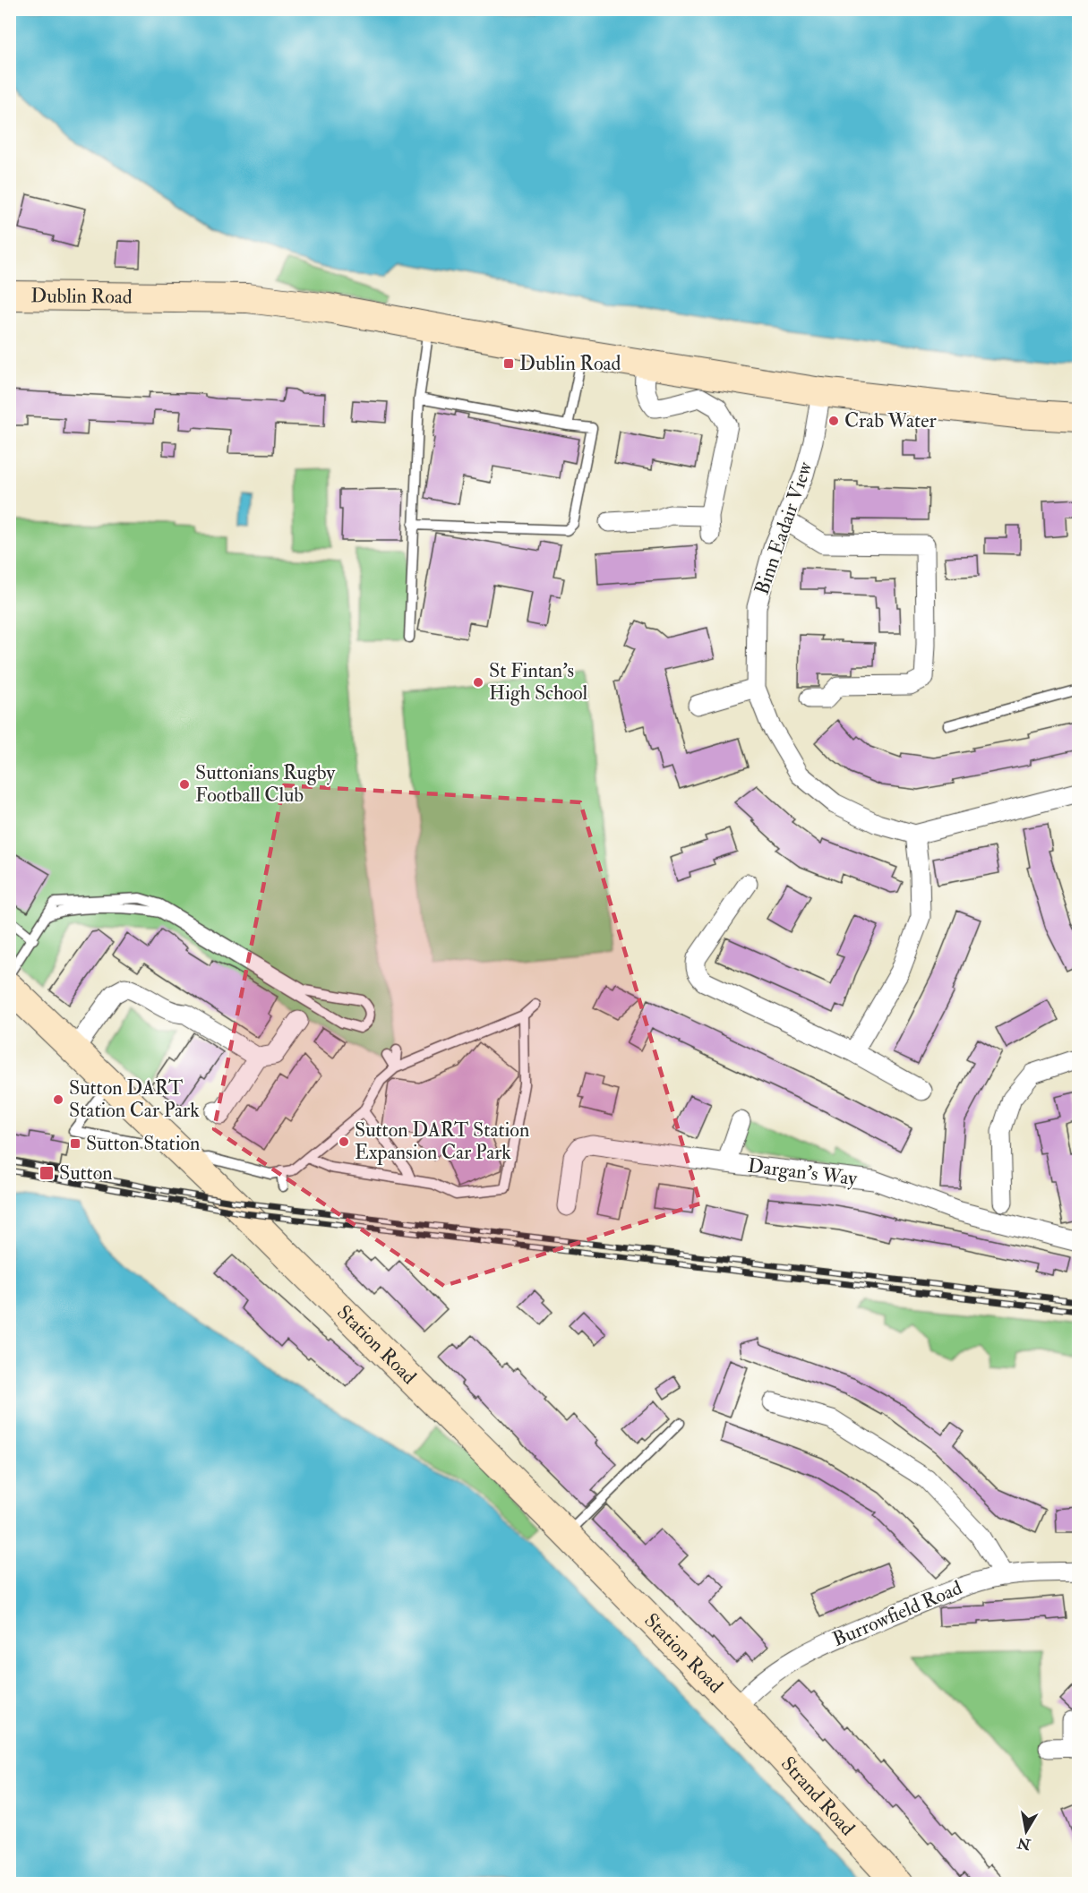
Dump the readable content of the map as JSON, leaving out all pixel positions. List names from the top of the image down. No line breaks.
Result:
{"streets":{"main road":["Dublin Road","Station Road","Strand Road"],"street":["Binn Eadair View","Dargan's Way","Burrowfield Road"]},"crossings":[["Dublin Road","Binn Eadair View"],["Station Road","Burrowfield Road"],["Station Road","Strand Road"],["Burrowfield Road","Strand Road"]],"places":{"transit":["Dublin Road","Sutton Station","Sutton"],"other":["Crab Water","St Fintan's High School","Suttonians Rugby Football Club","Sutton DART Station Car Park","Sutton DART Station Expansion Car Park"]},"north":"bottom"}
